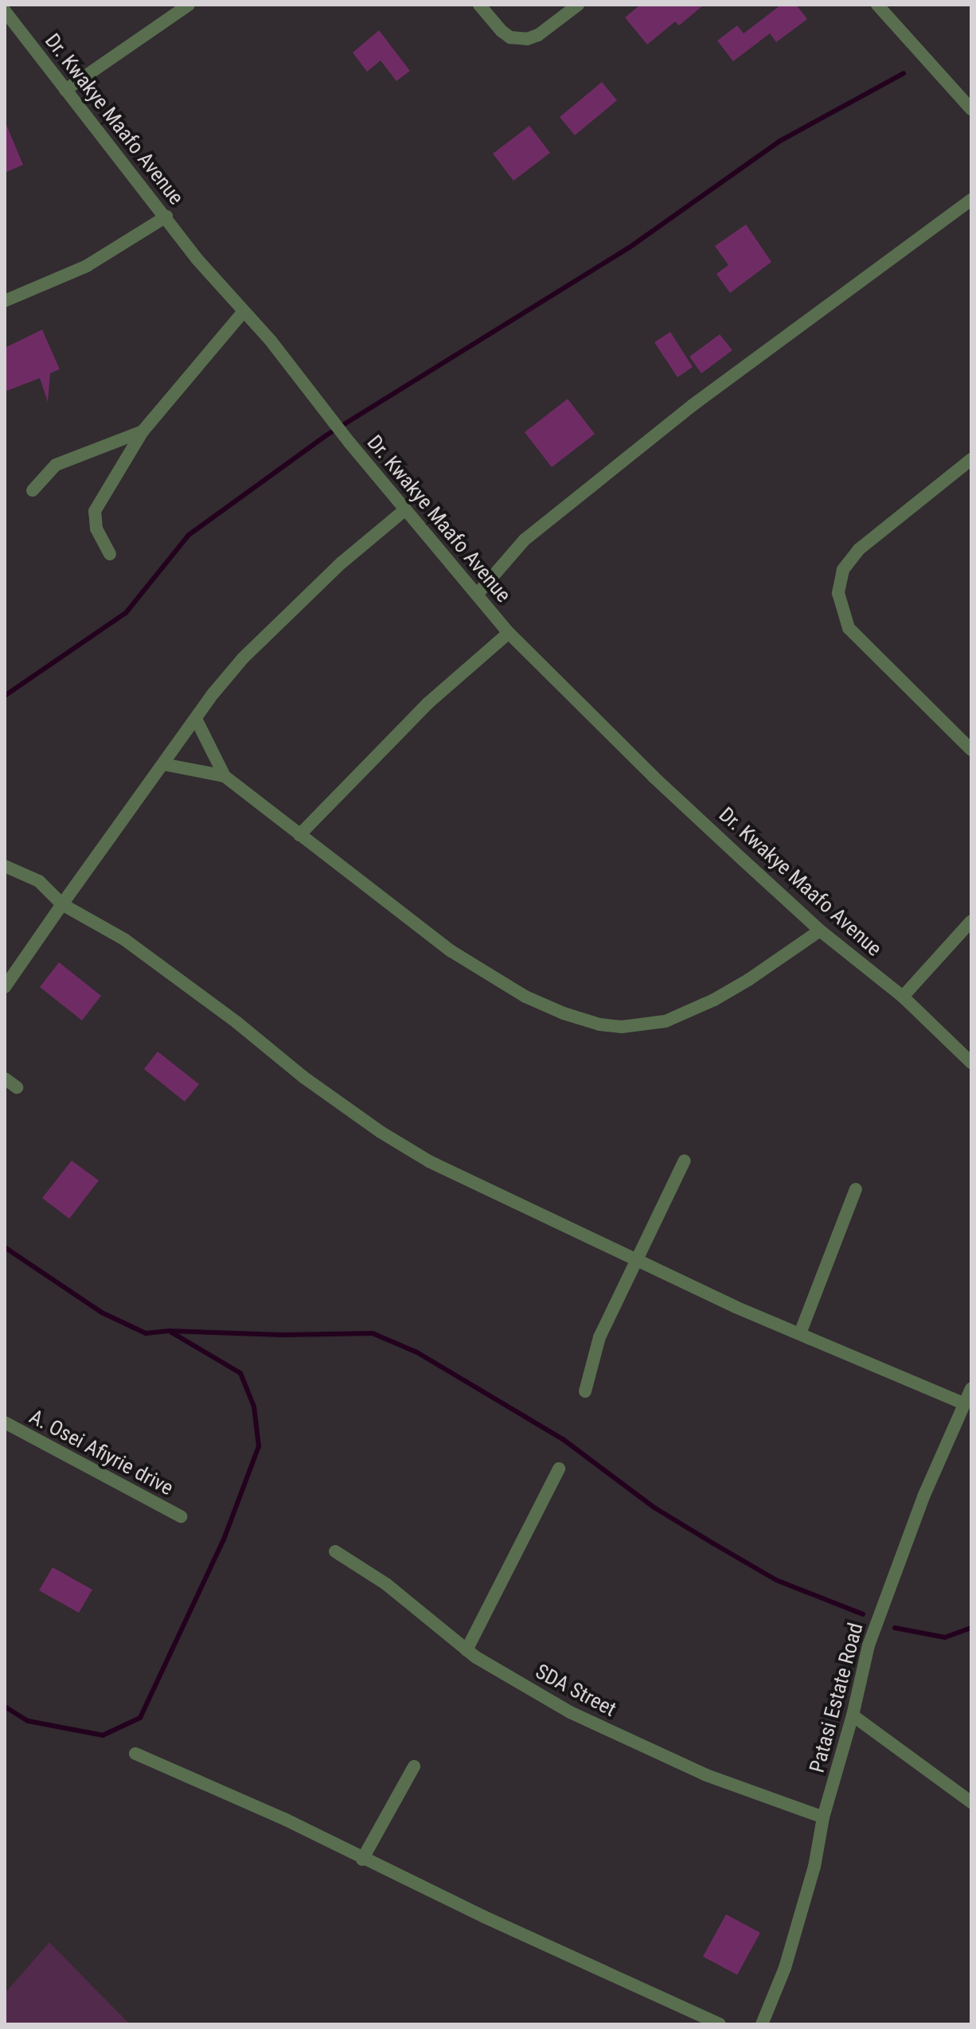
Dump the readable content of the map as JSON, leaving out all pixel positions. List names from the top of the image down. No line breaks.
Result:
{"streets":{"street":["Dr. Kwakye Maafo Avenue","A. Osei Afiyrie drive","SDA Street","Patasi Estate Road"]},"crossings":[["SDA Street","Patasi Estate Road"]]}
